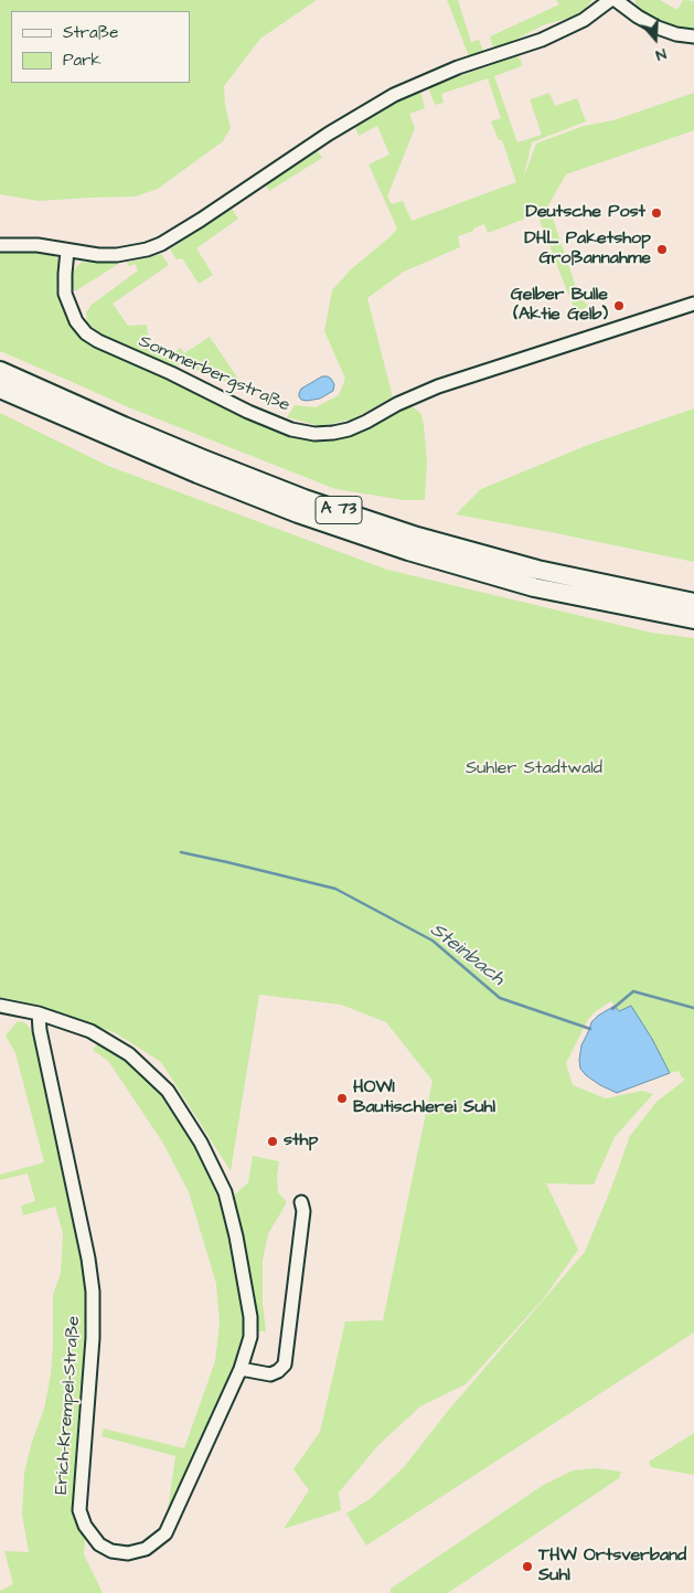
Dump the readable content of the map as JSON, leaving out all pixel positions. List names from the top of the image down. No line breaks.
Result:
{"streets":{"highway":["A 73"],"street":["Sommerbergstraße","Erich-Krempel-Straße"]},"water":["Steinbach"],"parks":["Suhler Stadtwald"],"places":["Deutsche Post","DHL Paketshop Großannahme","Gelber Bulle (Aktie Gelb)","HOWI Bautischlerei Suhl","sthp","THW Ortsverband Suhl"],"legend":["Straße","Park"],"north":"bottom"}
